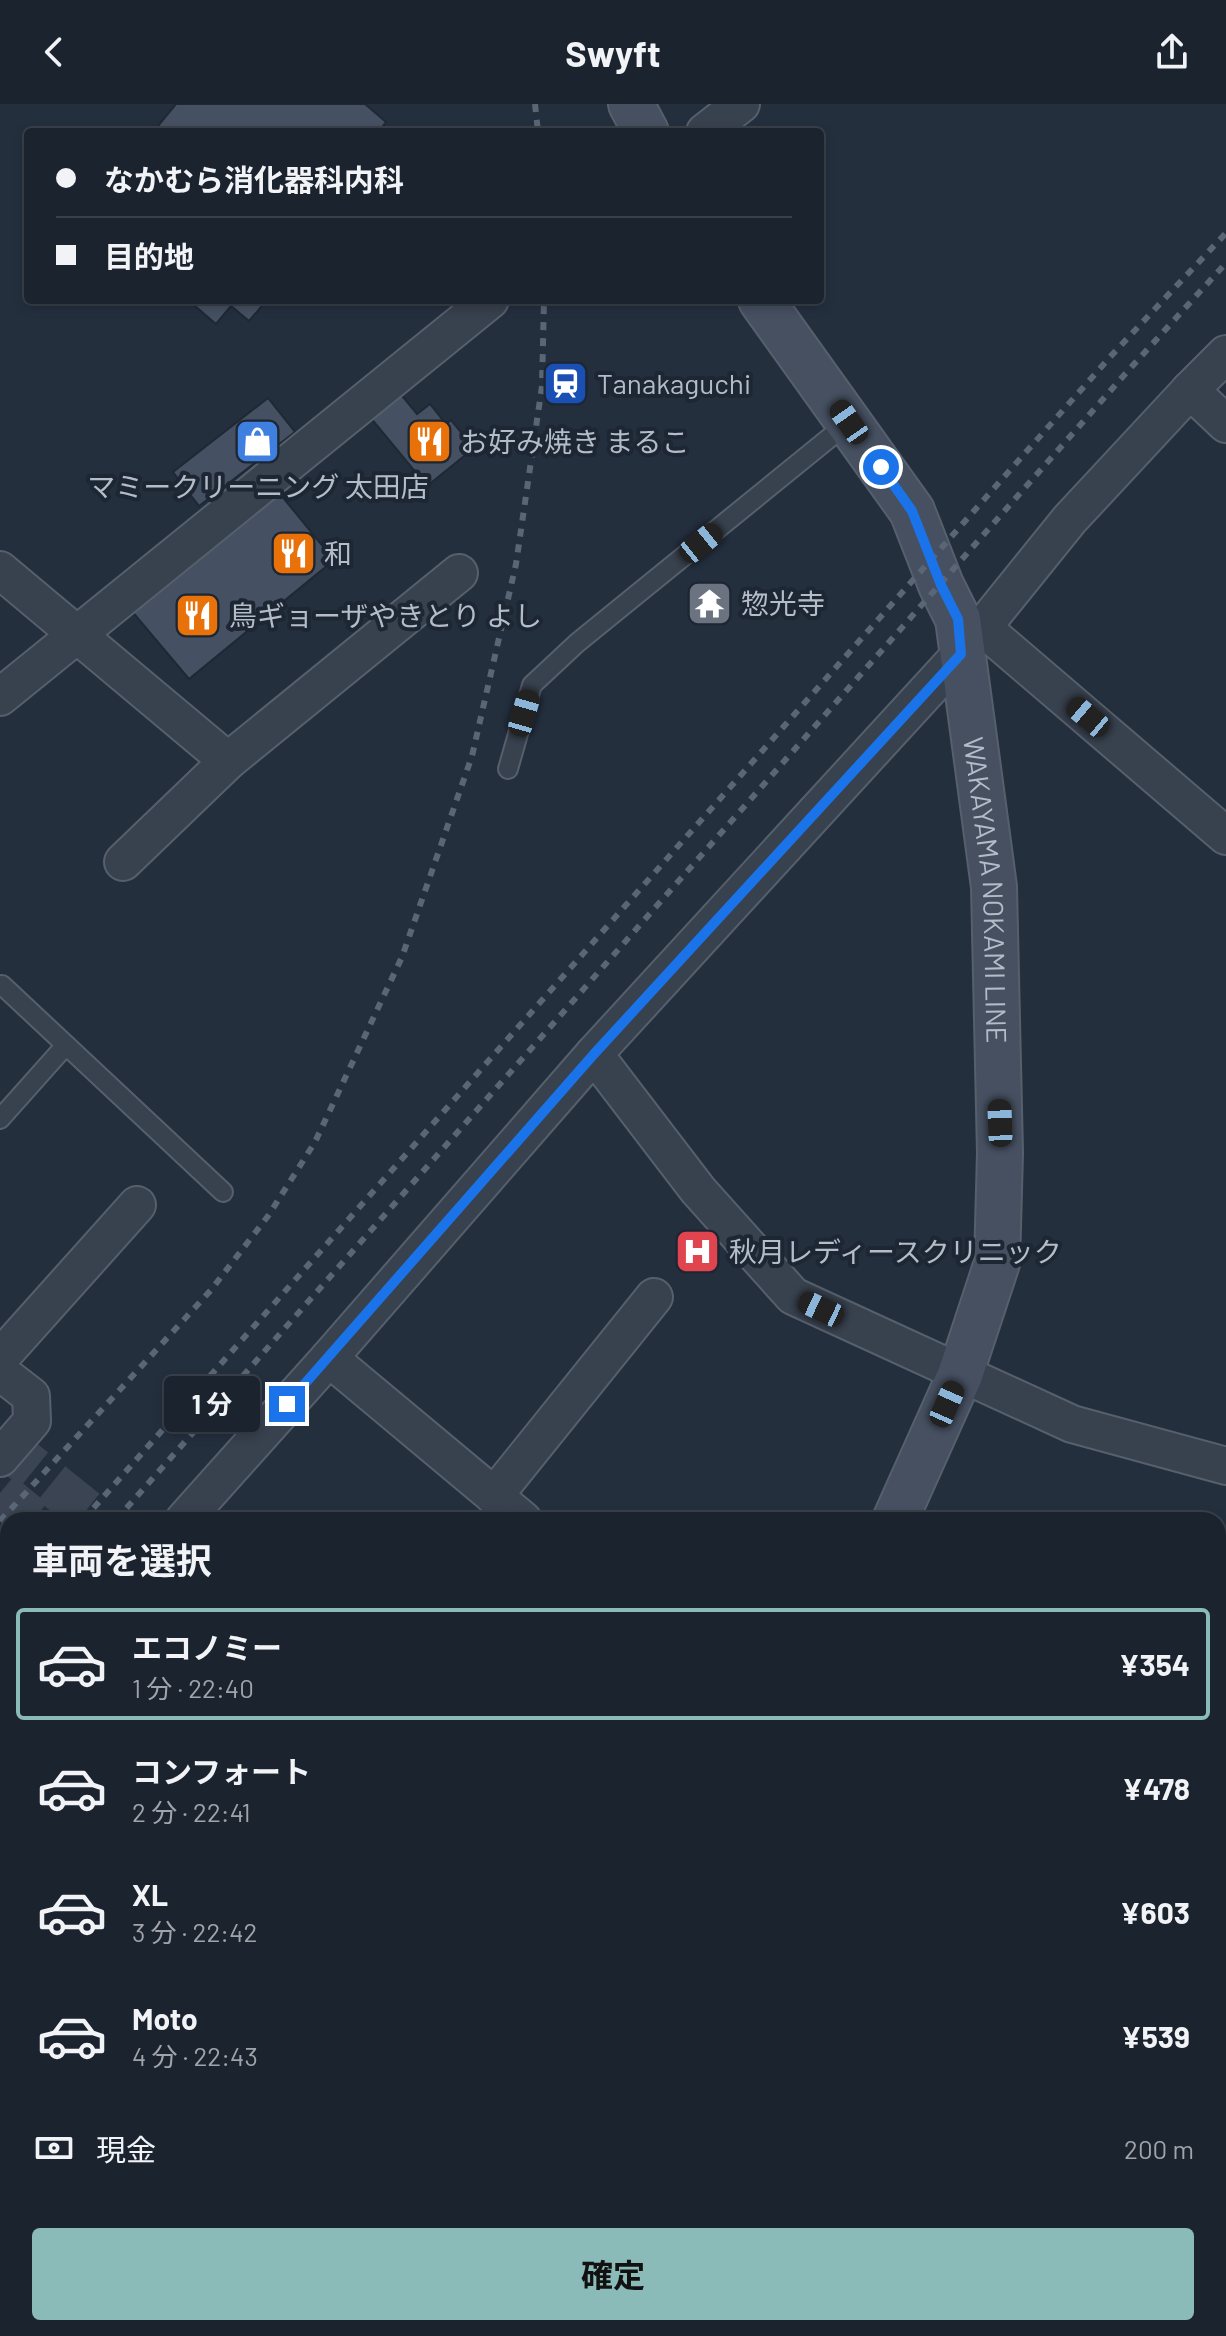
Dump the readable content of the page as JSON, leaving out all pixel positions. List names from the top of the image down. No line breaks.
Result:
{"streets":{"main road":["WAKAYAMA NOKAMI LINE"]},"places":{"station":["Tanakaguchi"],"restaurant":["お好み焼き まるこ","和","鳥ギョーザやきとり よし"],"shop":["マミークリーニング 太田店"],"temple":["惣光寺"],"hospital":["秋月レディースクリニック"]},"page":{"header":"Swyft","banner":["なかむら消化器科内科","目的地"],"bubble":"1 分","heading":"車両を選択","list":[{"name":"エコノミー","note":"1 分 · 22:40","value":"¥354"},{"name":"コンフォート","note":"2 分 · 22:41","value":"¥478"},{"name":"XL","note":"3 分 · 22:42","value":"¥603"},{"name":"Moto","note":"4 分 · 22:43","value":"¥539"}],"pay":["現金","200 m"],"buttons":"確定"}}
